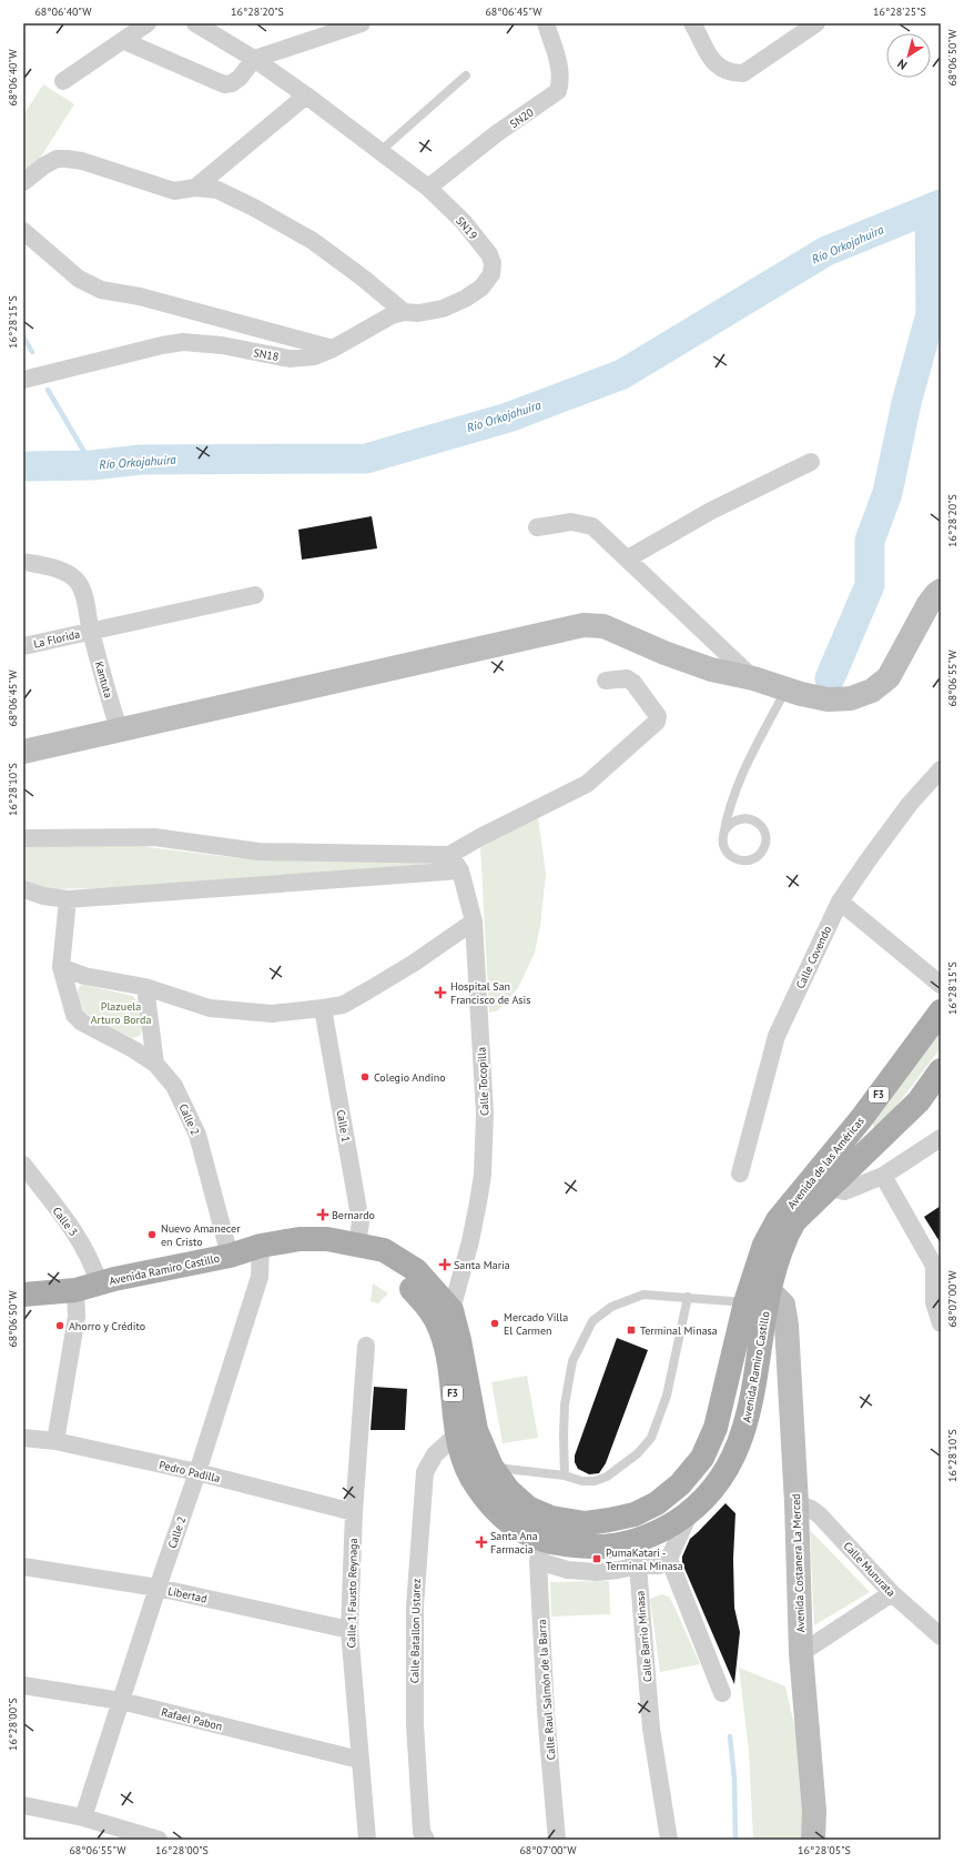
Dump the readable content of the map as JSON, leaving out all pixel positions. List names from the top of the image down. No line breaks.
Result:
{"streets":{"main road":["F3","Avenida de las Américas","Avenida Ramiro Castillo","Avenida Costanera La Merced"],"street":["SN20","SN19","SN18","La Florida","Kantuta","Calle Covendo","Calle Tocopilla","Calle 2","Calle 1","Calle 3","Pedro Padilla","Calle Mururata","Calle 1 Fausto Reynaga","Libertad","Calle Batallon Ustarez","Calle Barrio Minasa","Calle Raul Salmón de la Barra","Rafael Pabon"]},"crossings":[["SN20","SN19"],["SN19","SN18"],["La Florida","Kantuta"],["Calle Tocopilla","Avenida Ramiro Castillo"],["Calle 2","Avenida Ramiro Castillo"],["Calle 2","Pedro Padilla"],["Calle 2","Libertad"],["Calle 2","Rafael Pabon"],["Calle 1","Avenida Ramiro Castillo"],["Avenida de las Américas","Avenida Ramiro Castillo"],["Avenida de las Américas","Avenida Costanera La Merced"],["Calle 3","Avenida Ramiro Castillo"],["Calle 3","Pedro Padilla"],["Avenida Ramiro Castillo","Avenida Costanera La Merced"],["Avenida Ramiro Castillo","Calle Batallon Ustarez"],["Avenida Ramiro Castillo","Calle Raul Salmón de la Barra"],["Pedro Padilla","Calle 1 Fausto Reynaga"],["Avenida Costanera La Merced","Calle Mururata"],["Calle 1 Fausto Reynaga","Libertad"],["Calle 1 Fausto Reynaga","Rafael Pabon"]],"water":["Río Orkojahuira"],"parks":["Plazuela Arturo Borda"],"places":{"health":["Hospital San Francisco de Asis","Bernardo","Santa Maria","Santa Ana Farmacia"],"other":["Colegio Andino","Nuevo Amanecer en Cristo","Mercado Villa El Carmen","Ahorro y Crédito"],"transit":["Terminal Minasa","PumaKatari - Terminal Minasa"]},"north":"bottom left","coordinates":["68°06'40\"W","16°28'20\"S","68°06'45\"W","16°28'25\"S","68°06'50\"W","16°28'15\"S","68°06'55\"W","16°28'10\"S","68°07'00\"W","16°28'00\"S","16°28'05\"S"]}
